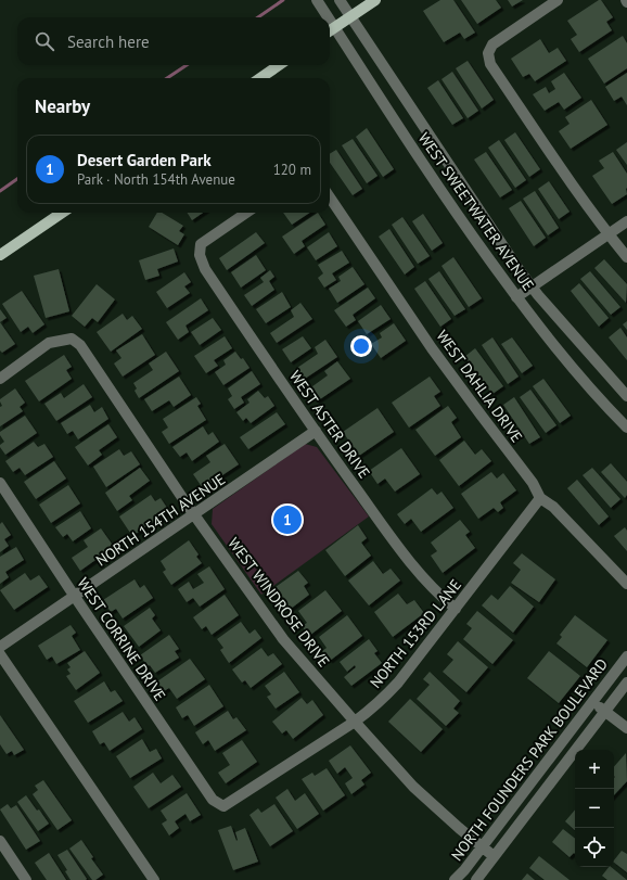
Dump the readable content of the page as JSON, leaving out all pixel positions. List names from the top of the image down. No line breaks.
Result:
{"streets":{"street":["WEST SWEETWATER AVENUE","WEST DAHLIA DRIVE","WEST ASTER DRIVE","NORTH 154TH AVENUE","WEST WINDROSE DRIVE","NORTH 153RD LANE","WEST CORRINE DRIVE","NORTH FOUNDERS PARK BOULEVARD"]},"crossings":[["WEST DAHLIA DRIVE","NORTH 153RD LANE"],["WEST ASTER DRIVE","NORTH 154TH AVENUE"],["WEST ASTER DRIVE","NORTH 153RD LANE"],["NORTH 154TH AVENUE","WEST WINDROSE DRIVE"],["NORTH 154TH AVENUE","WEST CORRINE DRIVE"],["WEST WINDROSE DRIVE","NORTH 153RD LANE"],["WEST WINDROSE DRIVE","NORTH FOUNDERS PARK BOULEVARD"],["NORTH 153RD LANE","WEST CORRINE DRIVE"]],"page":{"search":"Search here","heading":"Nearby","list":[{"mark":"1","name":"Desert Garden Park","note":"Park · North 154th Avenue","value":"120 m"}],"pins":"1","map_buttons":["+","−"]}}
